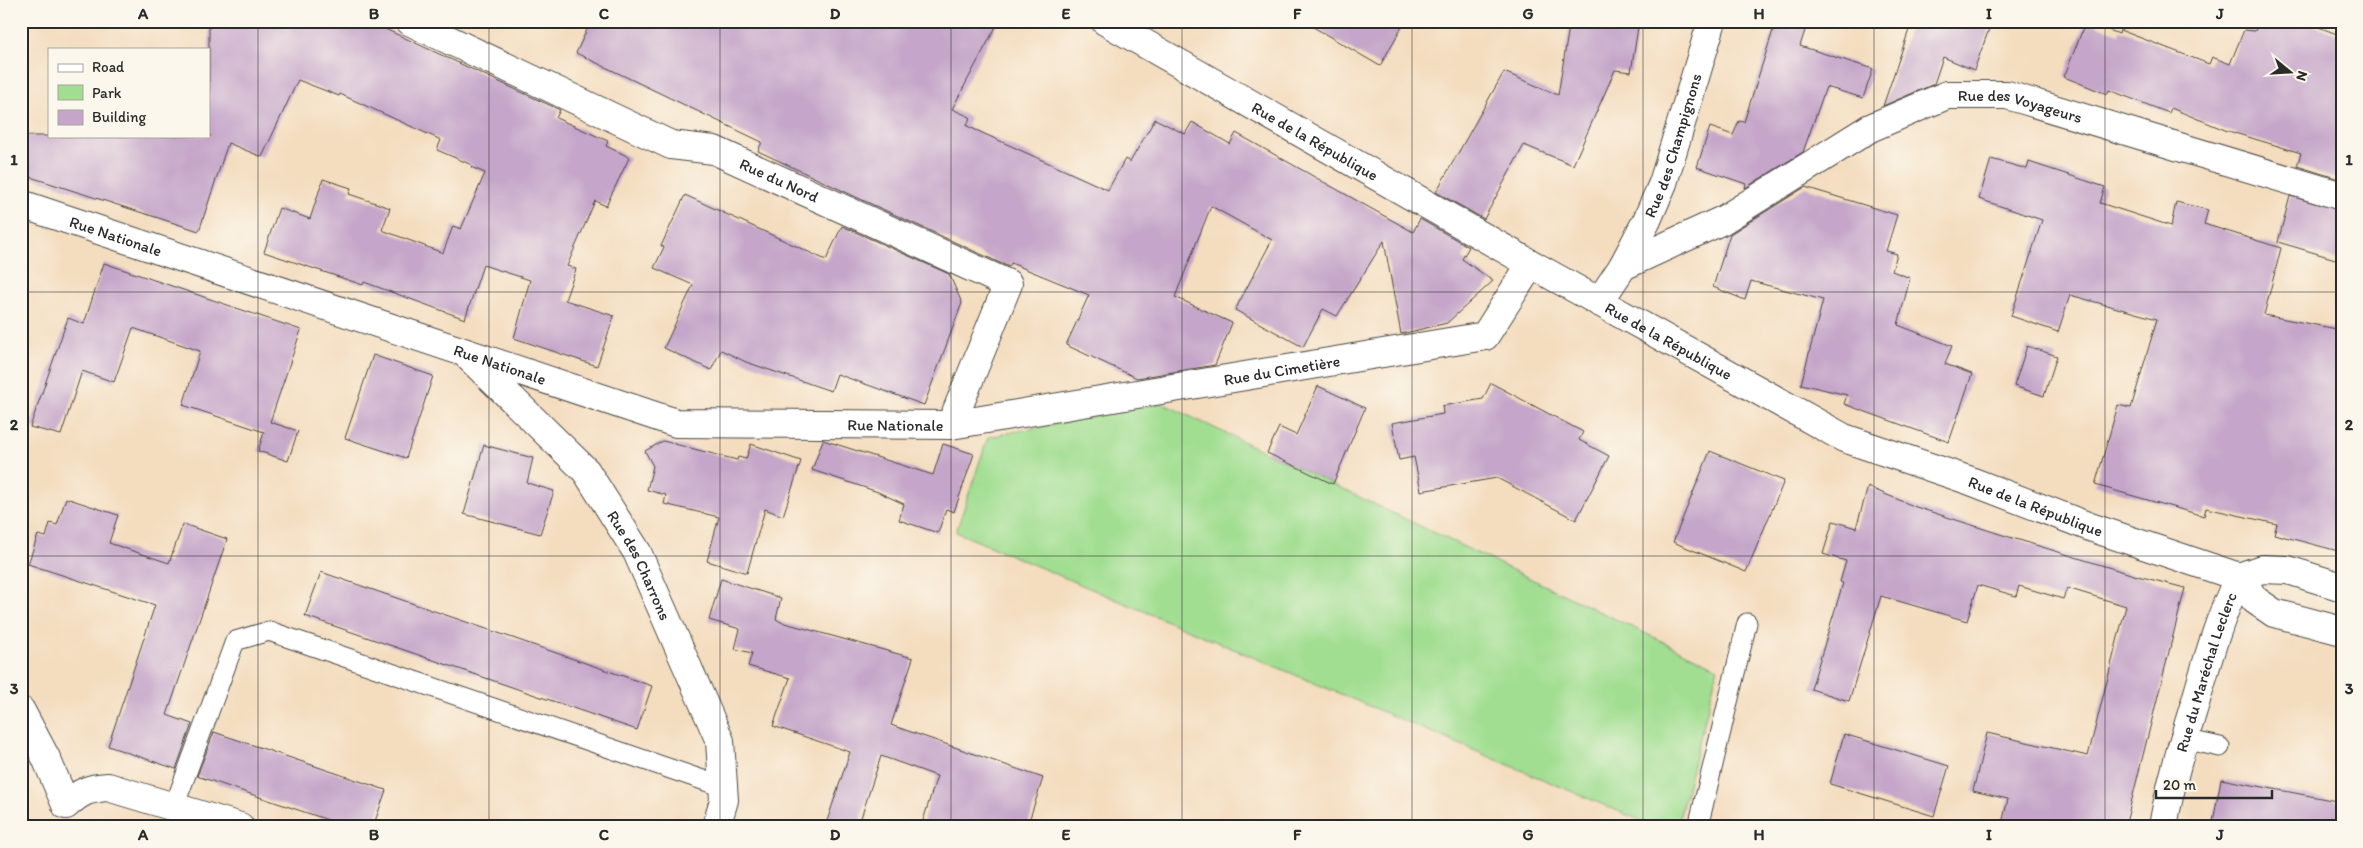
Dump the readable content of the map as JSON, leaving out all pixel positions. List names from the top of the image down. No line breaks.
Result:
{"streets":{"street":["Rue des Voyageurs","Rue de la République","Rue des Champignons","Rue du Nord","Rue Nationale","Rue du Cimetière","Rue des Charrons","Rue du Maréchal Leclerc"]},"crossings":[["Rue des Voyageurs","Rue des Champignons"],["Rue de la République","Rue du Cimetière"],["Rue de la République","Rue du Maréchal Leclerc"],["Rue du Nord","Rue Nationale"],["Rue Nationale","Rue du Cimetière"],["Rue Nationale","Rue des Charrons"]],"legend":["Road","Park","Building"],"scale_bar":"20 m","north":"right","grid":{"columns":["A","B","C","D","E","F","G","H","I","J"],"rows":["1","2","3"]}}
